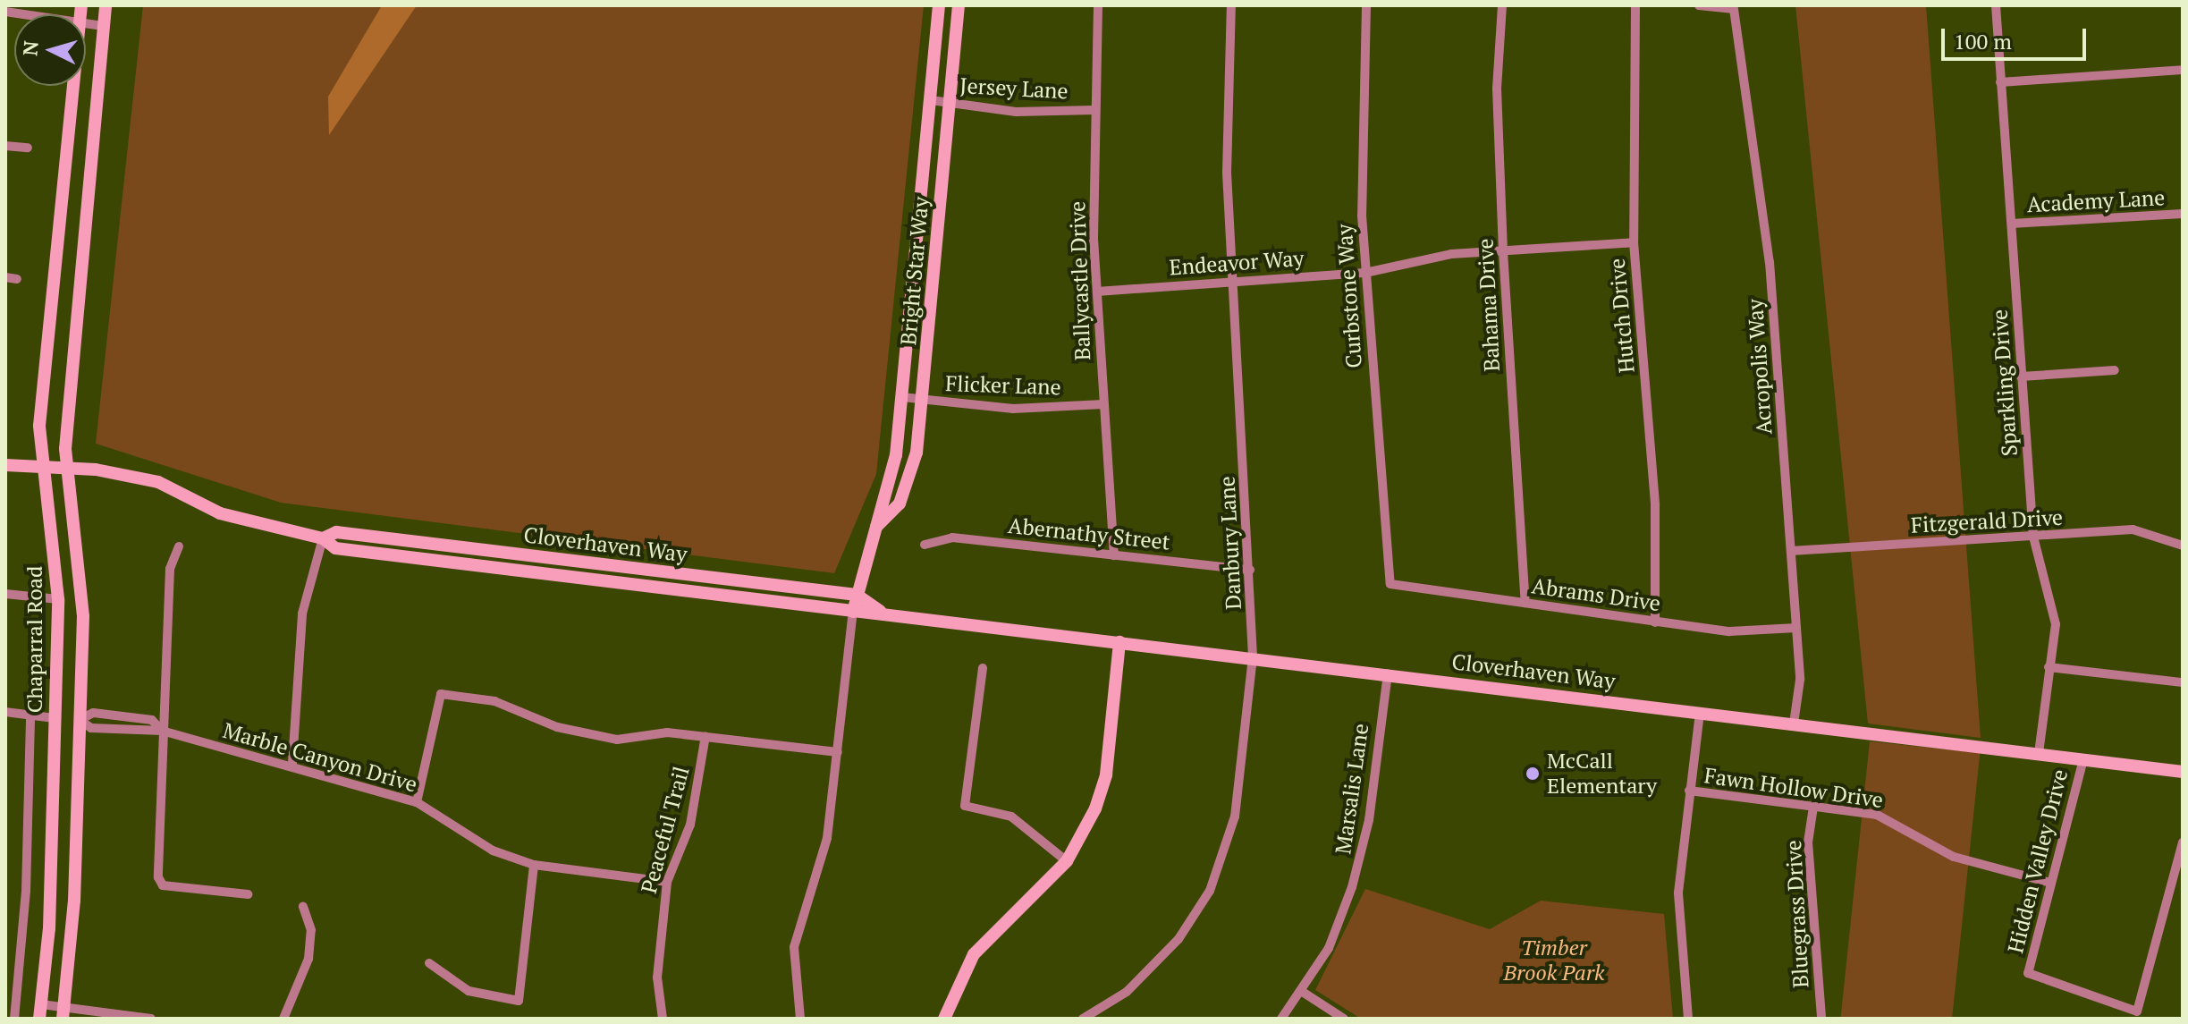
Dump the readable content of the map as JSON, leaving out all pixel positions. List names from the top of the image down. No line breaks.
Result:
{"streets":{"street":["Jersey Lane","Academy Lane","Endeavor Way","Bright Star Way","Ballycastle Drive","Curbstone Way","Bahama Drive","Hutch Drive","Acropolis Way","Sparkling Drive","Flicker Lane","Fitzgerald Drive","Abernathy Street","Danbury Lane","Cloverhaven Way","Abrams Drive","Chaparral Road","Marble Canyon Drive","Fawn Hollow Drive","Marsalis Lane","Peaceful Trail","Hidden Valley Drive","Bluegrass Drive"]},"crossings":[["Jersey Lane","Bright Star Way"],["Jersey Lane","Ballycastle Drive"],["Academy Lane","Sparkling Drive"],["Endeavor Way","Ballycastle Drive"],["Endeavor Way","Curbstone Way"],["Endeavor Way","Bahama Drive"],["Endeavor Way","Hutch Drive"],["Endeavor Way","Danbury Lane"],["Bright Star Way","Flicker Lane"],["Bright Star Way","Cloverhaven Way"],["Ballycastle Drive","Flicker Lane"],["Ballycastle Drive","Abernathy Street"],["Curbstone Way","Abrams Drive"],["Bahama Drive","Abrams Drive"],["Hutch Drive","Abrams Drive"],["Acropolis Way","Fitzgerald Drive"],["Acropolis Way","Cloverhaven Way"],["Acropolis Way","Abrams Drive"],["Sparkling Drive","Fitzgerald Drive"],["Sparkling Drive","Cloverhaven Way"],["Abernathy Street","Danbury Lane"],["Danbury Lane","Cloverhaven Way"],["Cloverhaven Way","Chaparral Road"],["Cloverhaven Way","Marsalis Lane"],["Cloverhaven Way","Hidden Valley Drive"],["Chaparral Road","Marble Canyon Drive"],["Marble Canyon Drive","Peaceful Trail"],["Fawn Hollow Drive","Hidden Valley Drive"],["Fawn Hollow Drive","Bluegrass Drive"]],"parks":["Timber Brook Park"],"places":["McCall Elementary"],"scale_bar":"100 m","north":"left"}
